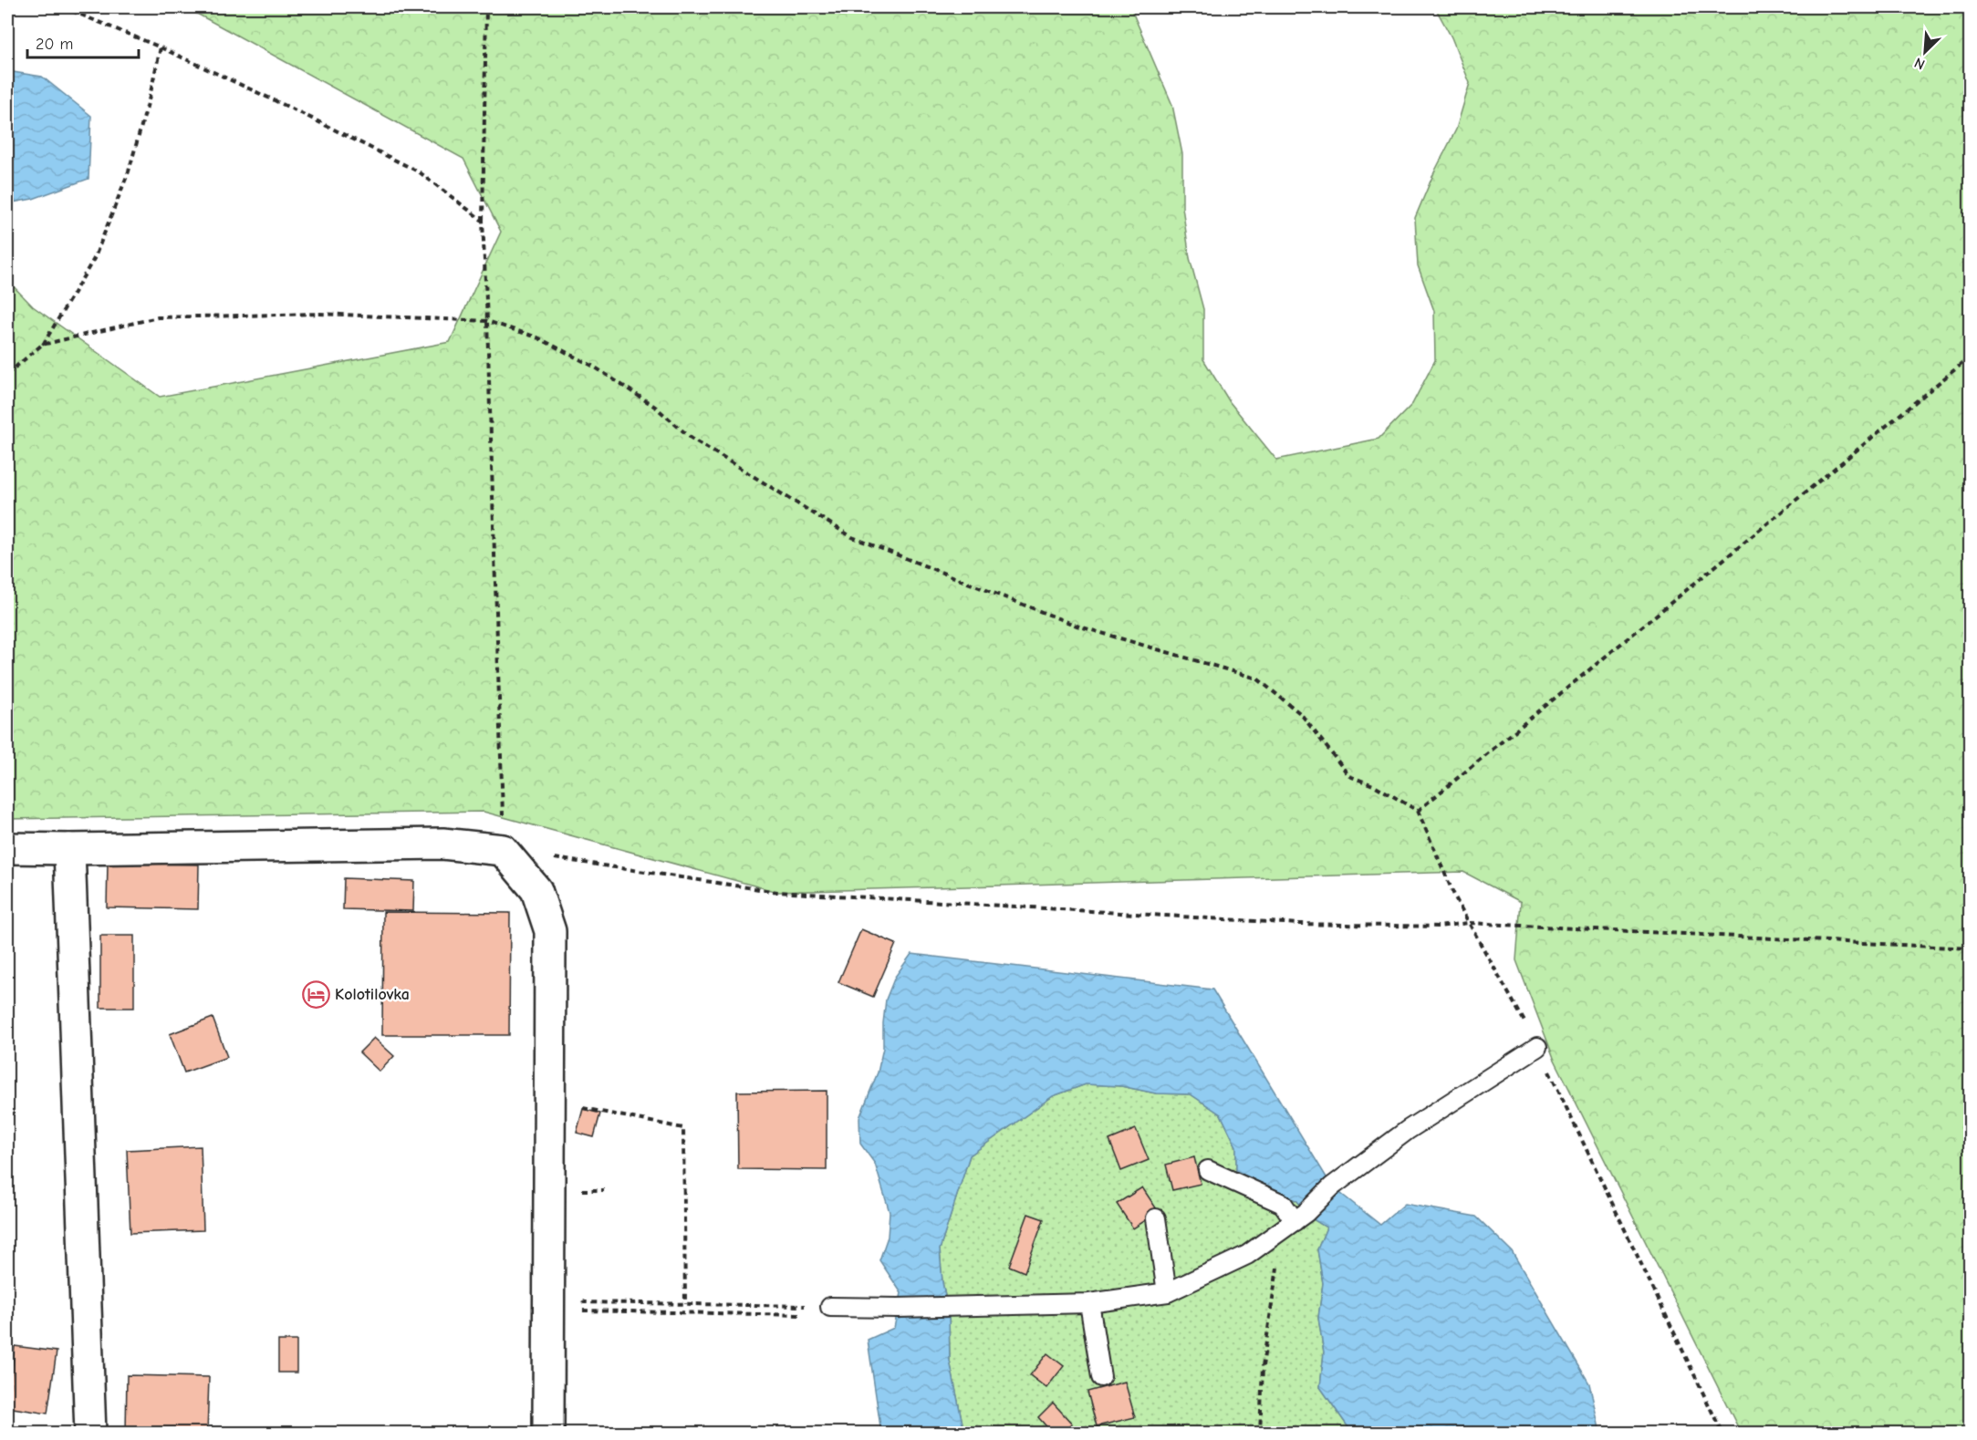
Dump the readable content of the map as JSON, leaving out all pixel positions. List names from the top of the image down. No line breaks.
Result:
{"places":{"hotel":["Kolotilovka"]},"scale_bar":"20 m","north":"bottom left"}
